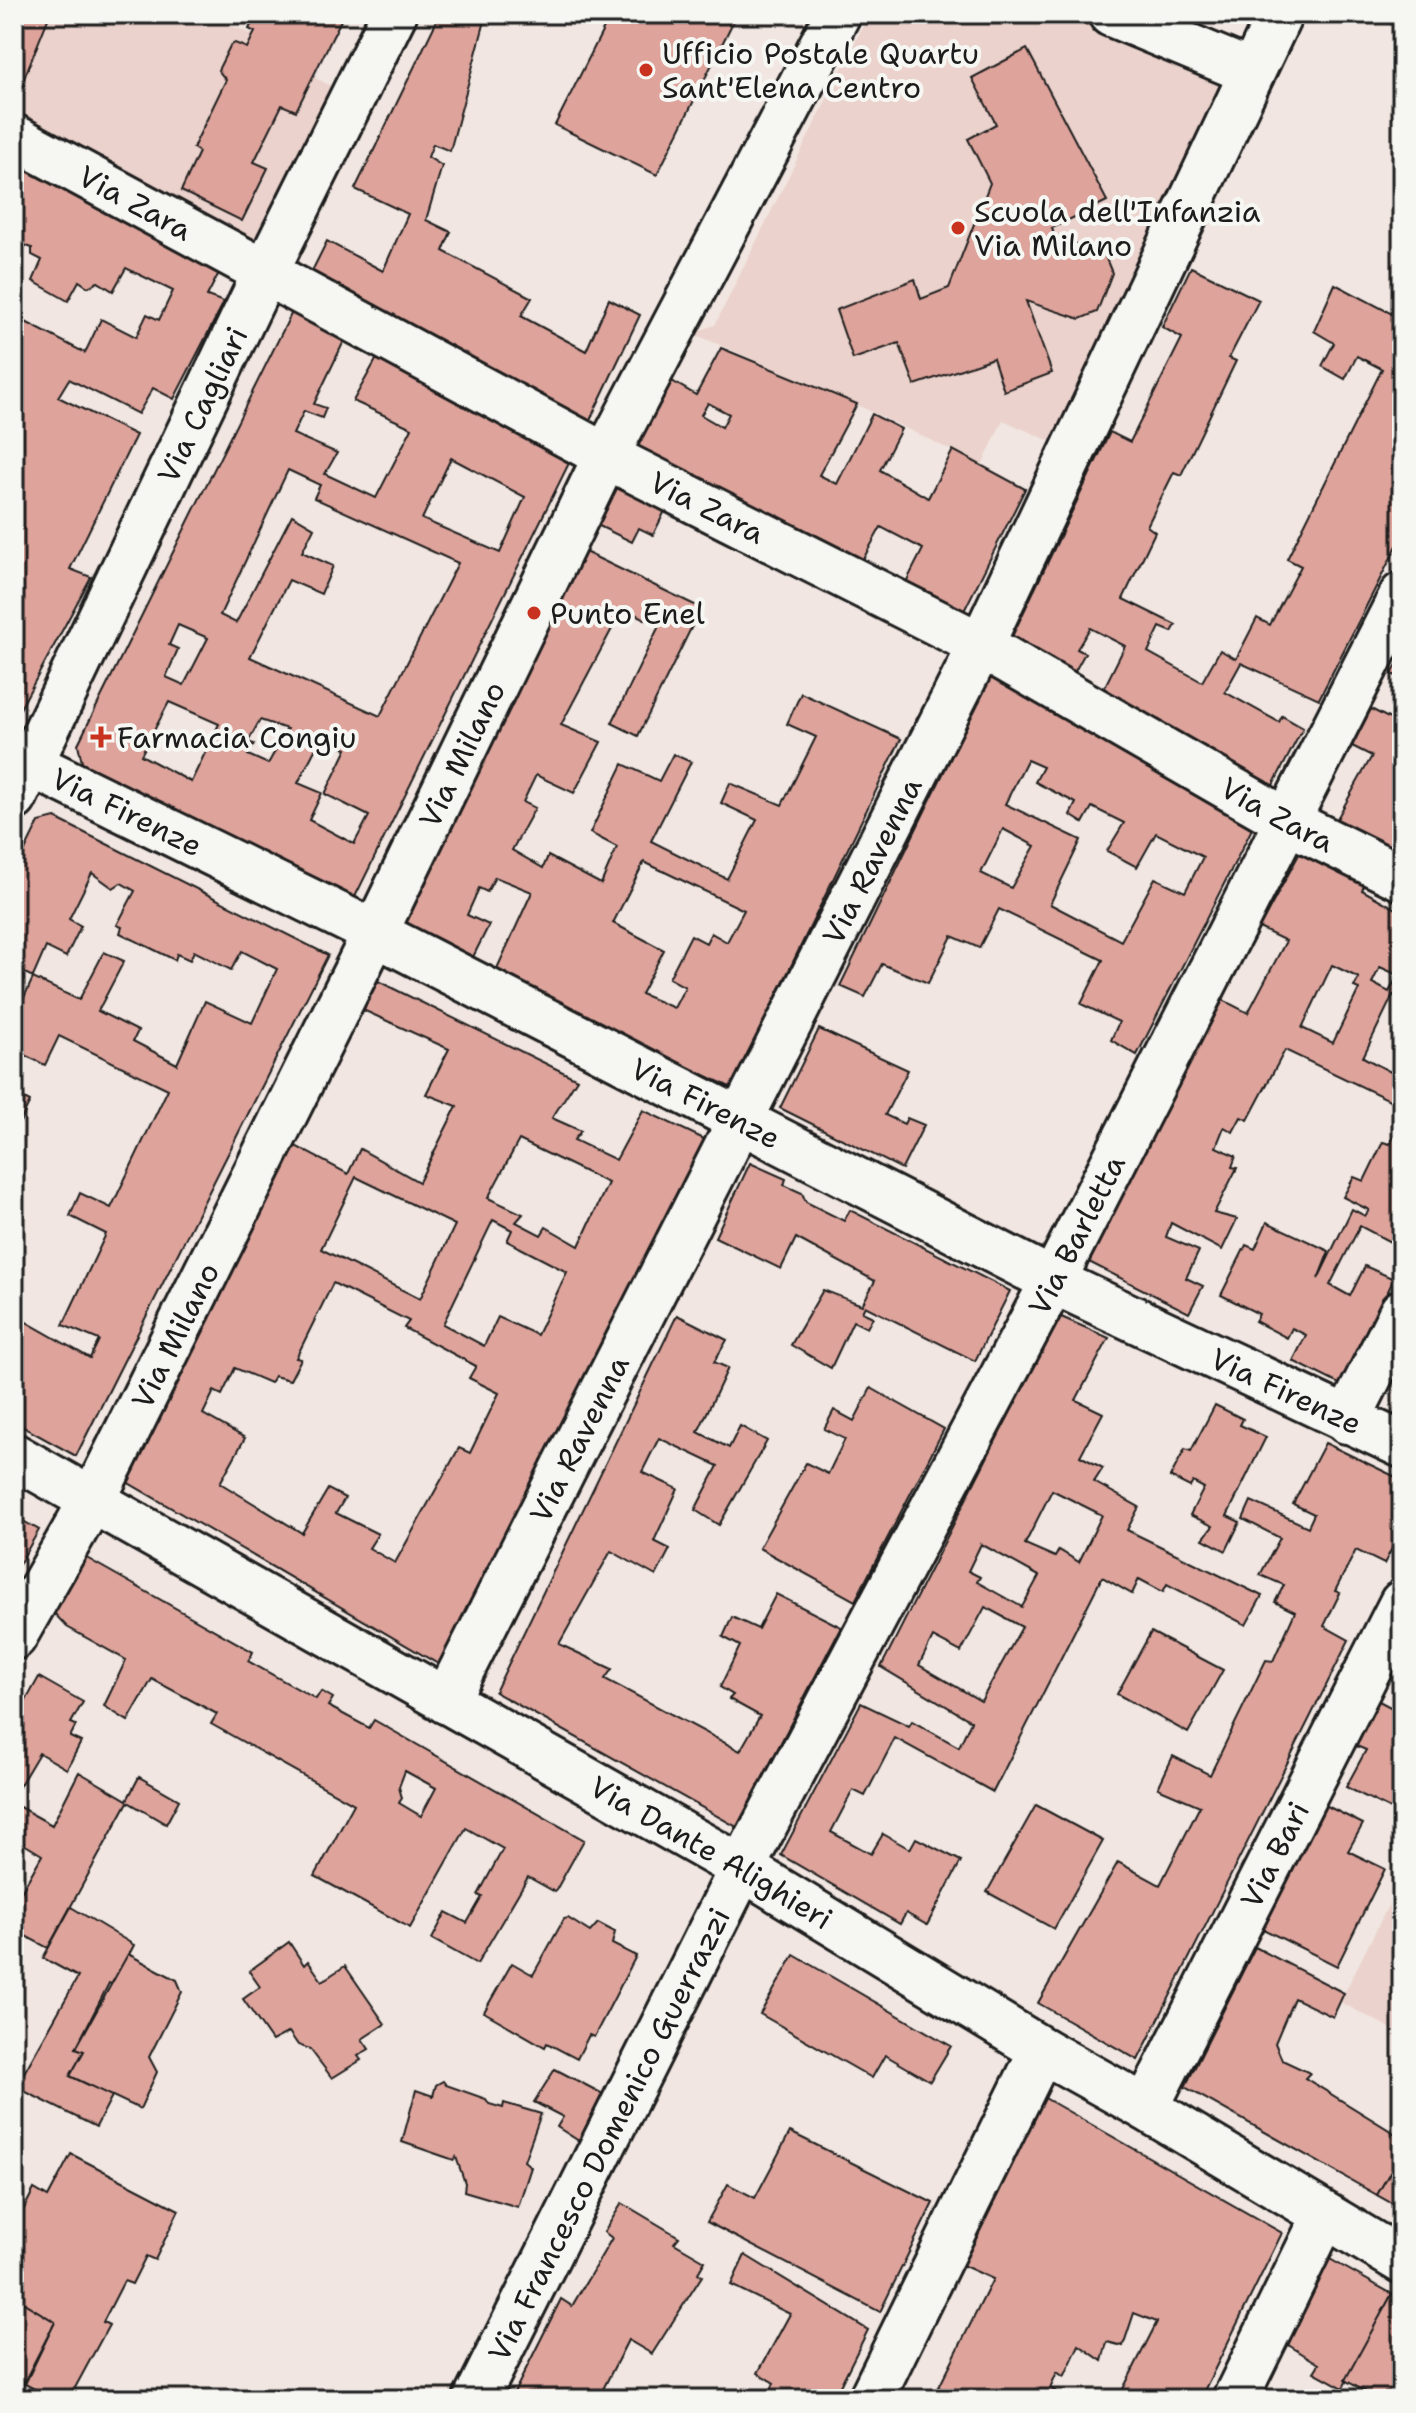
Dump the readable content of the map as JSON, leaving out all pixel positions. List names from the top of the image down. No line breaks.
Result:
{"streets":{"street":["Via Zara","Via Cagliari","Via Milano","Via Firenze","Via Ravenna","Via Barletta","Via Dante Alighieri","Via Bari","Via Francesco Domenico Guerrazzi"]},"crossings":[["Via Zara","Via Cagliari"],["Via Zara","Via Milano"],["Via Zara","Via Ravenna"],["Via Zara","Via Barletta"],["Via Cagliari","Via Firenze"],["Via Milano","Via Firenze"],["Via Milano","Via Dante Alighieri"],["Via Firenze","Via Ravenna"],["Via Firenze","Via Barletta"],["Via Ravenna","Via Dante Alighieri"],["Via Barletta","Via Dante Alighieri"],["Via Barletta","Via Francesco Domenico Guerrazzi"],["Via Dante Alighieri","Via Bari"],["Via Dante Alighieri","Via Francesco Domenico Guerrazzi"]],"places":{"other":["Ufficio Postale Quartu Sant'Elena Centro","Scuola dell'Infanzia Via Milano","Punto Enel"],"health":["Farmacia Congiu"]}}
